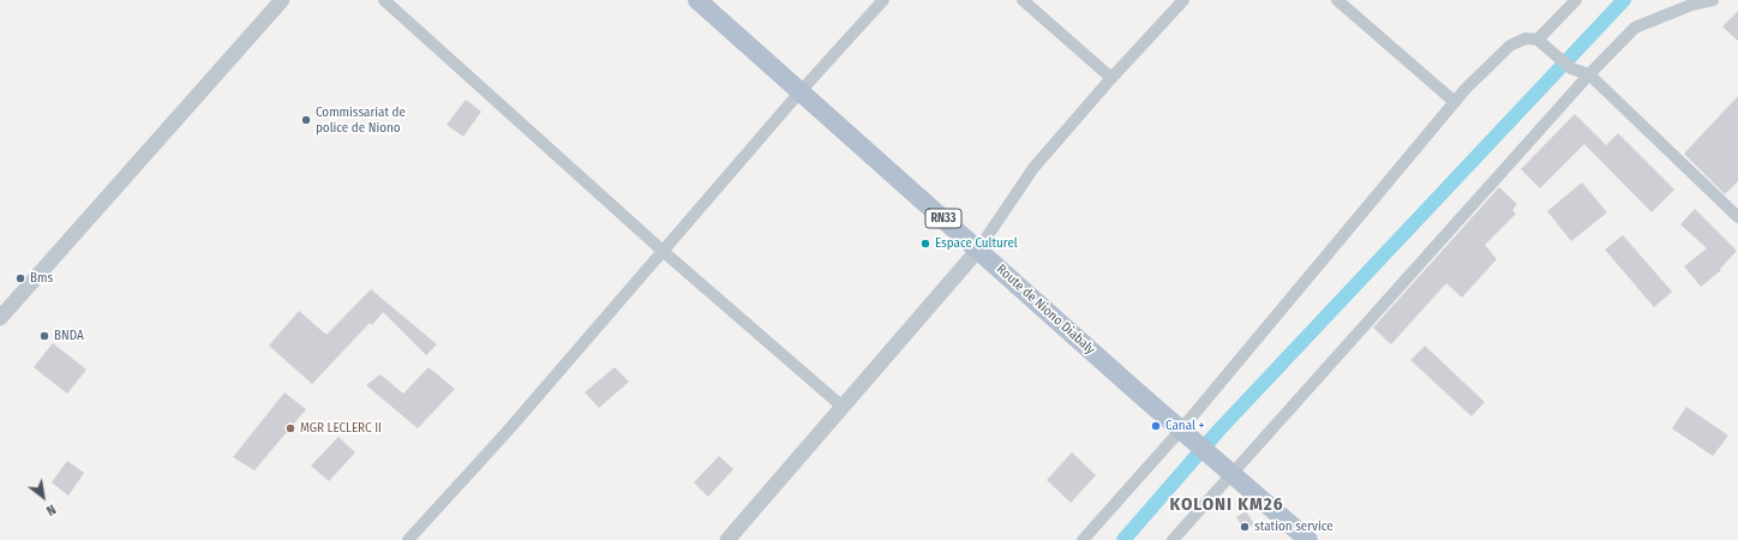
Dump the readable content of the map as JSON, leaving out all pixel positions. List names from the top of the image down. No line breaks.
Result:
{"streets":{"main road":["RN33","Route de Niono Diabaly"]},"districts":["KOLONI KM26"],"places":["Commissariat de police de Niono","Espace Culturel","Bms","BNDA","Canal +","MGR LECLERC II","station service"],"north":"bottom right"}
